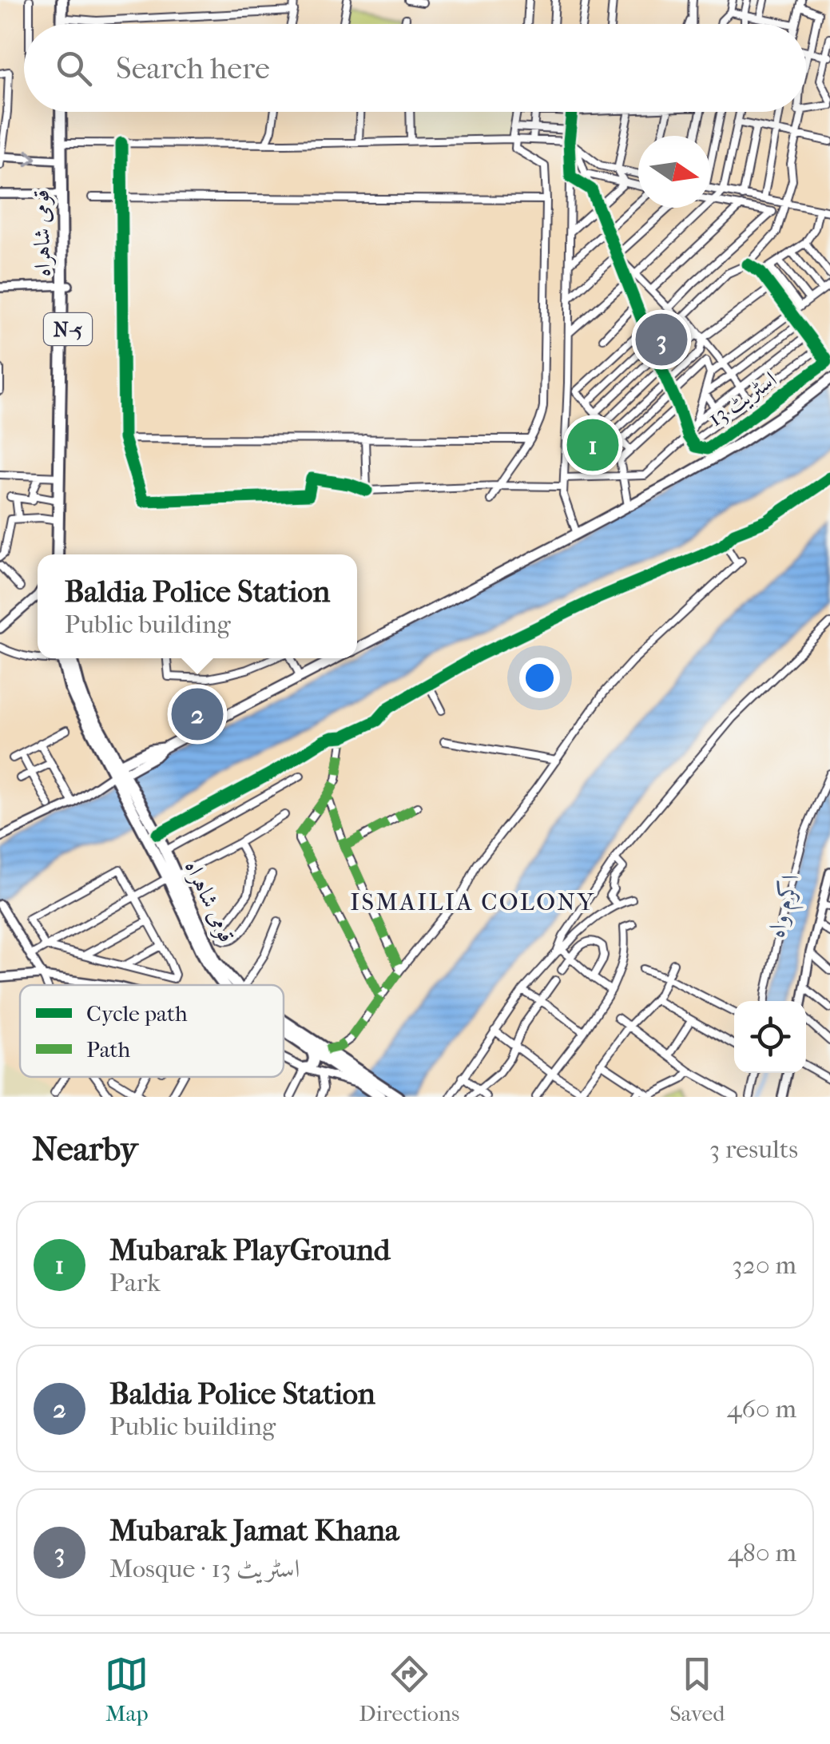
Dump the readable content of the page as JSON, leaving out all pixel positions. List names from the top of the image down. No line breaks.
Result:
{"streets":{"highway":["قومی شاہراہ","N-5"],"street":["اسٹریٹ 13"]},"districts":["ISMAILIA COLONY"],"water":["اکرم واہ"],"legend":["Cycle path","Path"],"north":"right","page":{"search":"Search here","pins":["3","1","2"],"popup":["Baldia Police Station","Public building"],"heading":["Nearby","3 results"],"list":[{"mark":"1","name":"Mubarak PlayGround","note":"Park","value":"320 m"},{"mark":"2","name":"Baldia Police Station","note":"Public building","value":"460 m"},{"mark":"3","name":"Mubarak Jamat Khana","note":"Mosque · اسٹریٹ 13","value":"480 m"}],"nav":["Map","Directions","Saved"]}}
